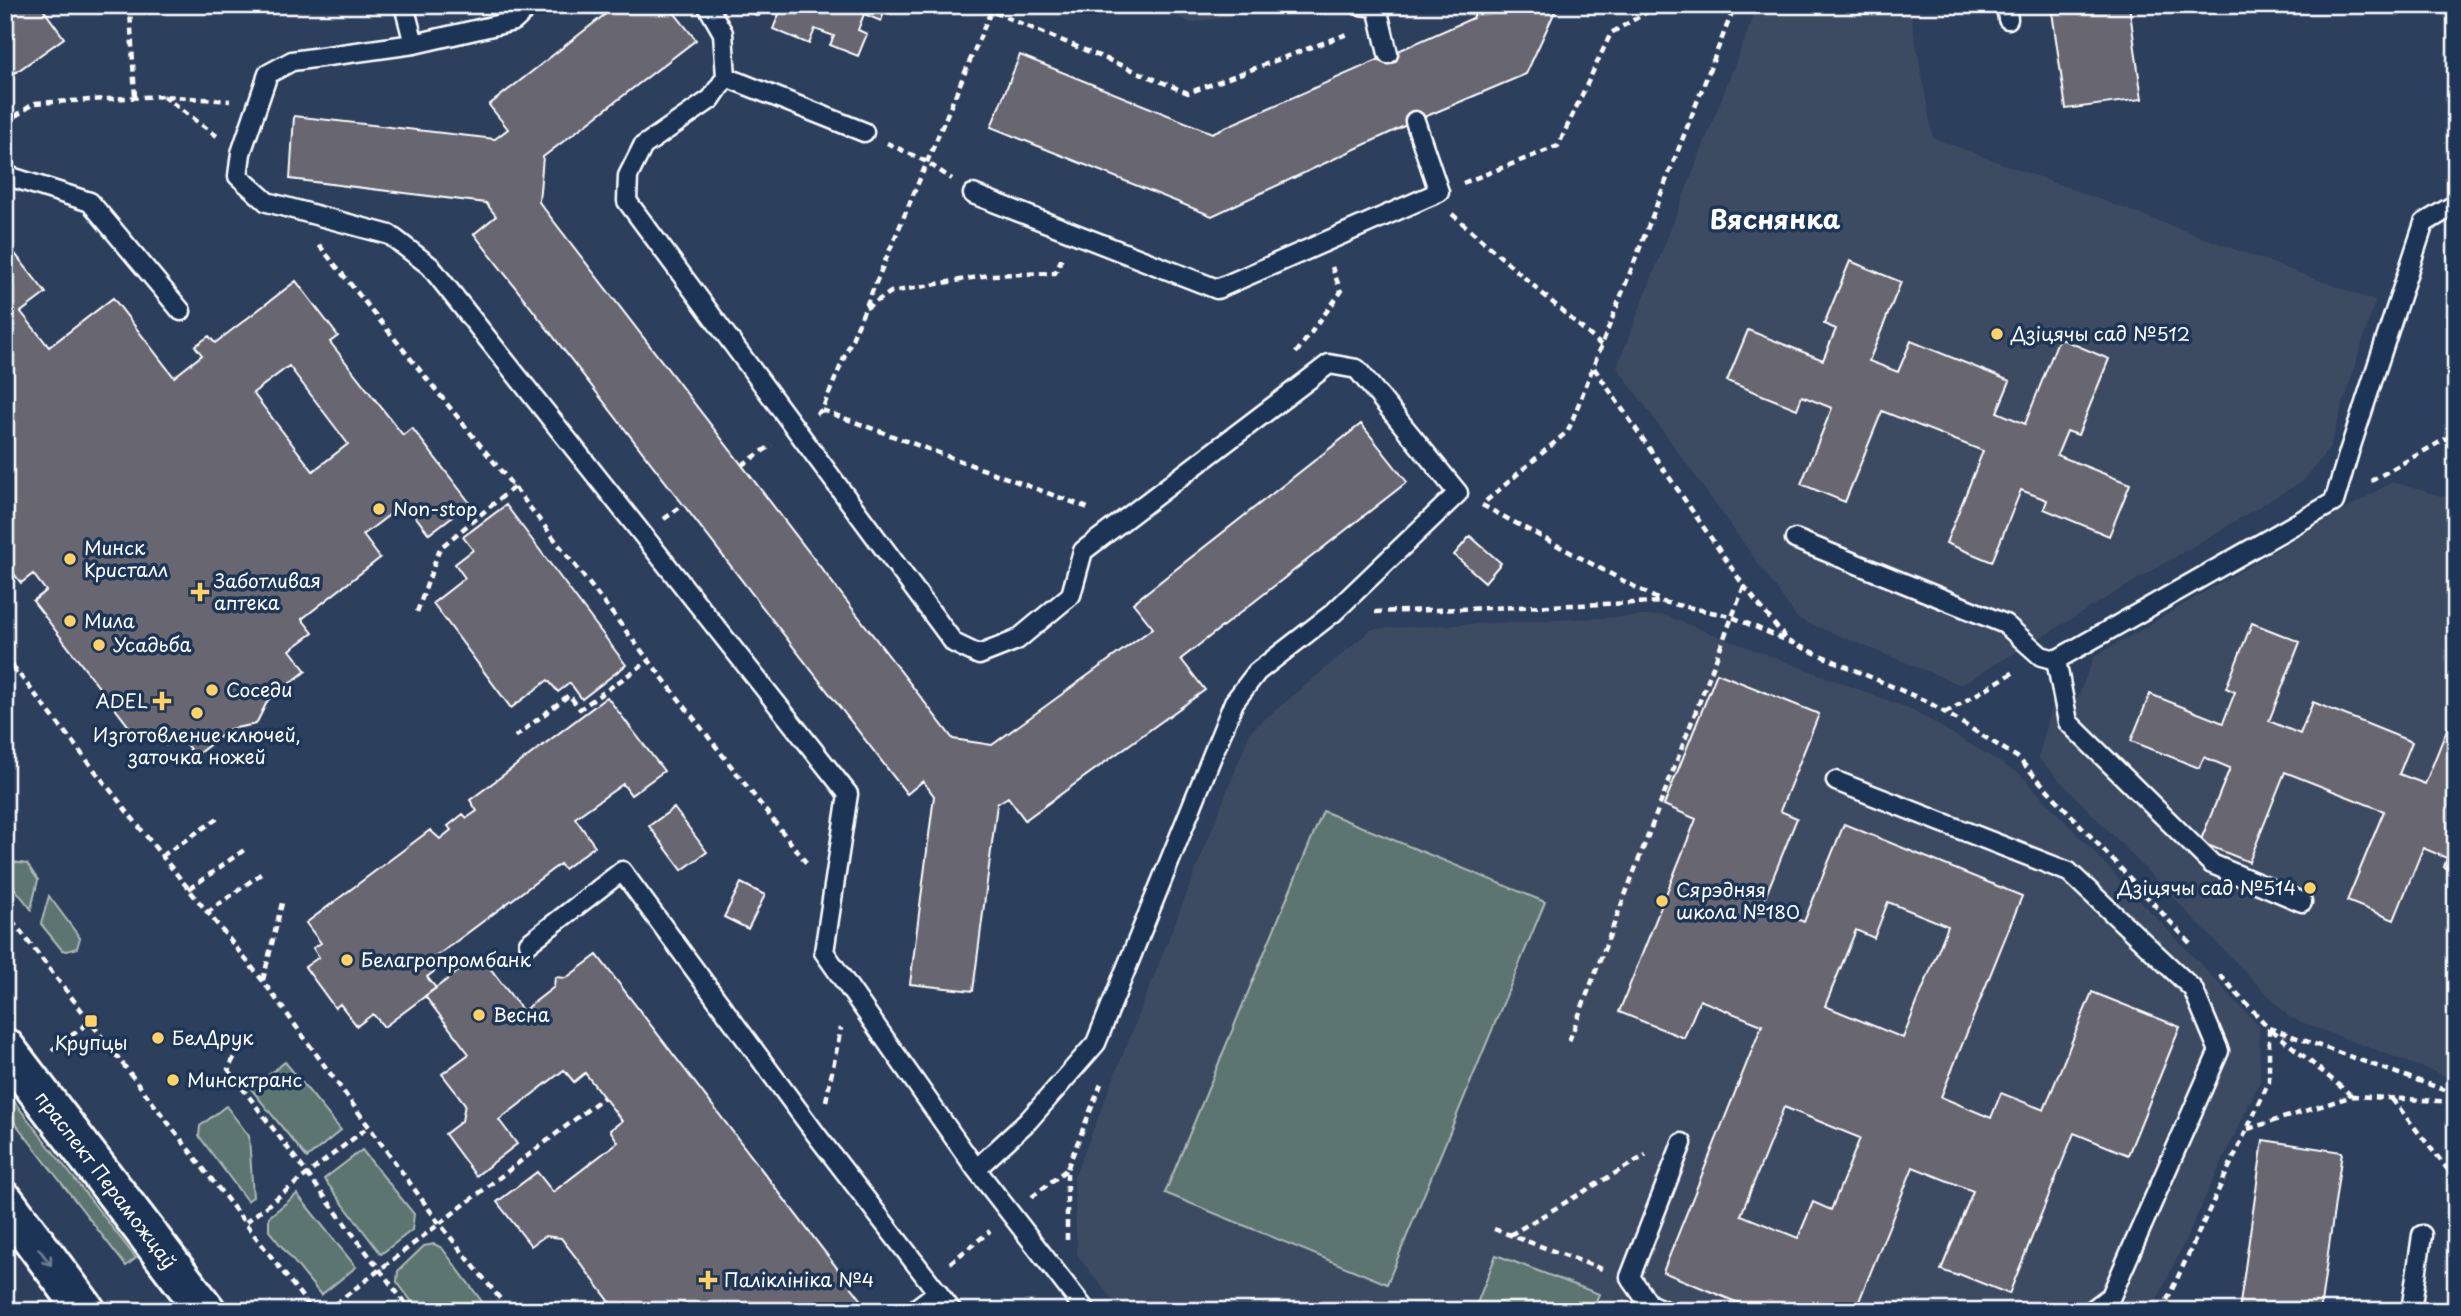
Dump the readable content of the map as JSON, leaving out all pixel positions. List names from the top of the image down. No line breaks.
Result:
{"streets":{"main road":["праспект Пераможцаў"]},"districts":["Вяснянка"],"places":{"other":["Дзіцячы сад №512","Non-stop","Минск Кристалл","Мила","Усадьба","Соседи","Изготовление ключей, заточка ножей","Дзіцячы сад №514","Сярэдняя школа №180","Белагропромбанк","Весна","БелДрук","Минсктранс"],"health":["Заботливая аптека","ADEL","Паліклініка №4"],"transit":["Крупцы"]}}
